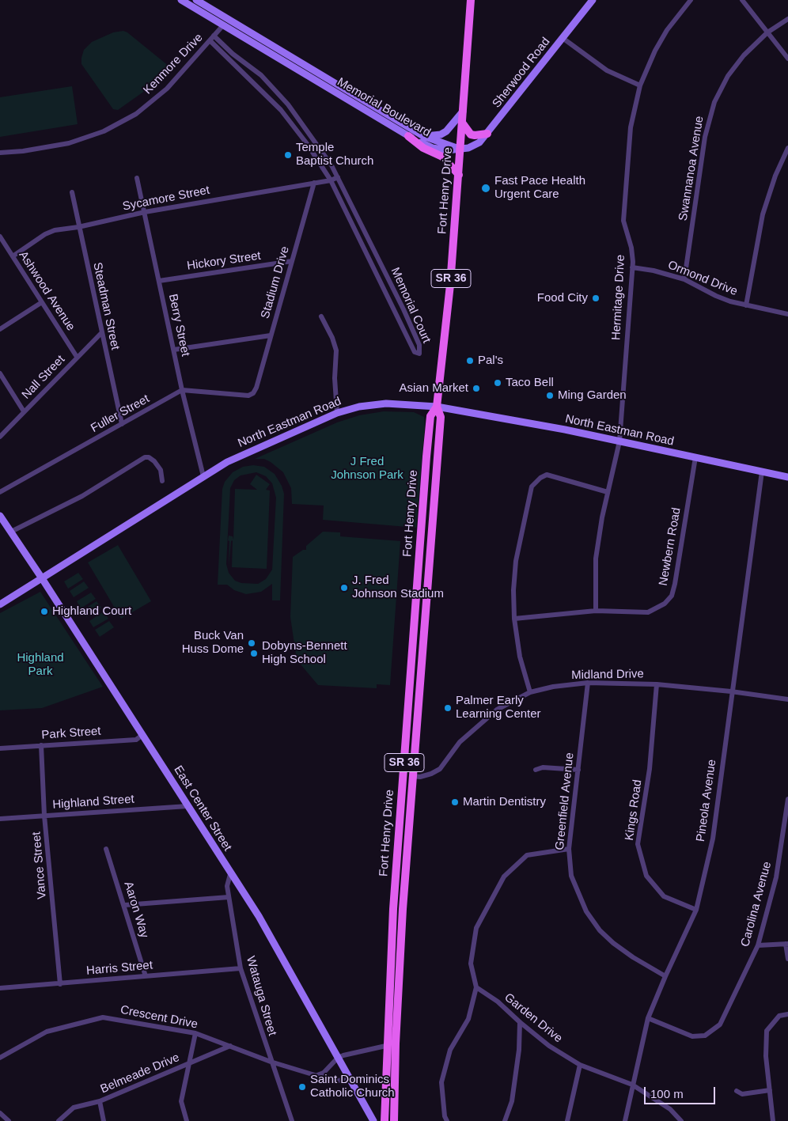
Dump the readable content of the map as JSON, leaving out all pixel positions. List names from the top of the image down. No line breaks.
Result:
{"streets":{"main road":["Sherwood Road","Memorial Boulevard","Fort Henry Drive","SR 36","North Eastman Road","East Center Street"],"street":["Kenmore Drive","Swannanoa Avenue","Sycamore Street","Hickory Street","Ormond Drive","Stadium Drive","Ashwood Avenue","Hermitage Drive","Memorial Court","Steadman Street","Berry Street","Nall Street","Fuller Street","Newbern Road","Midland Drive","Park Street","Pineola Avenue","Greenfield Avenue","Highland Street","Kings Road","Vance Street","Carolina Avenue","Aaron Way","Harris Street","Watauga Street","Crescent Drive","Garden Drive","Belmeade Drive"]},"crossings":[["Kenmore Drive","Memorial Boulevard"],["Kenmore Drive","Memorial Court"],["Sherwood Road","Memorial Boulevard"],["Sherwood Road","Fort Henry Drive"],["Memorial Boulevard","Fort Henry Drive"],["Swannanoa Avenue","Ormond Drive"],["Fort Henry Drive","North Eastman Road"],["Fort Henry Drive","Midland Drive"],["Sycamore Street","Stadium Drive"],["Sycamore Street","Ashwood Avenue"],["Sycamore Street","Memorial Court"],["Sycamore Street","Steadman Street"],["Sycamore Street","Berry Street"],["Hickory Street","Stadium Drive"],["Hickory Street","Berry Street"],["Ormond Drive","Hermitage Drive"],["Stadium Drive","Berry Street"],["Stadium Drive","Fuller Street"],["Ashwood Avenue","Nall Street"],["Hermitage Drive","North Eastman Road"],["Hermitage Drive","Newbern Road"],["Steadman Street","Nall Street"],["Steadman Street","Fuller Street"],["Berry Street","Fuller Street"],["Berry Street","North Eastman Road"],["North Eastman Road","Newbern Road"],["North Eastman Road","Pineola Avenue"],["North Eastman Road","East Center Street"],["Midland Drive","Pineola Avenue"],["Midland Drive","Greenfield Avenue"],["Midland Drive","Kings Road"],["Park Street","East Center Street"],["Park Street","Vance Street"],["Pineola Avenue","Greenfield Avenue"],["Pineola Avenue","Kings Road"],["Pineola Avenue","Carolina Avenue"],["Pineola Avenue","Garden Drive"],["Highland Street","East Center Street"],["Highland Street","Vance Street"],["East Center Street","Watauga Street"],["East Center Street","Crescent Drive"],["Vance Street","Harris Street"],["Aaron Way","Harris Street"],["Harris Street","Watauga Street"],["Watauga Street","Crescent Drive"],["Crescent Drive","Belmeade Drive"]],"parks":["J Fred Johnson Park","Highland Park"],"places":["Temple Baptist Church","Fast Pace Health Urgent Care","Food City","Pal's","Taco Bell","Asian Market","Ming Garden","J. Fred Johnson Stadium","Highland Court","Buck Van Huss Dome","Dobyns-Bennett High School","Palmer Early Learning Center","Martin Dentistry","Saint Dominics Catholic Church"],"scale_bar":"100 m"}
